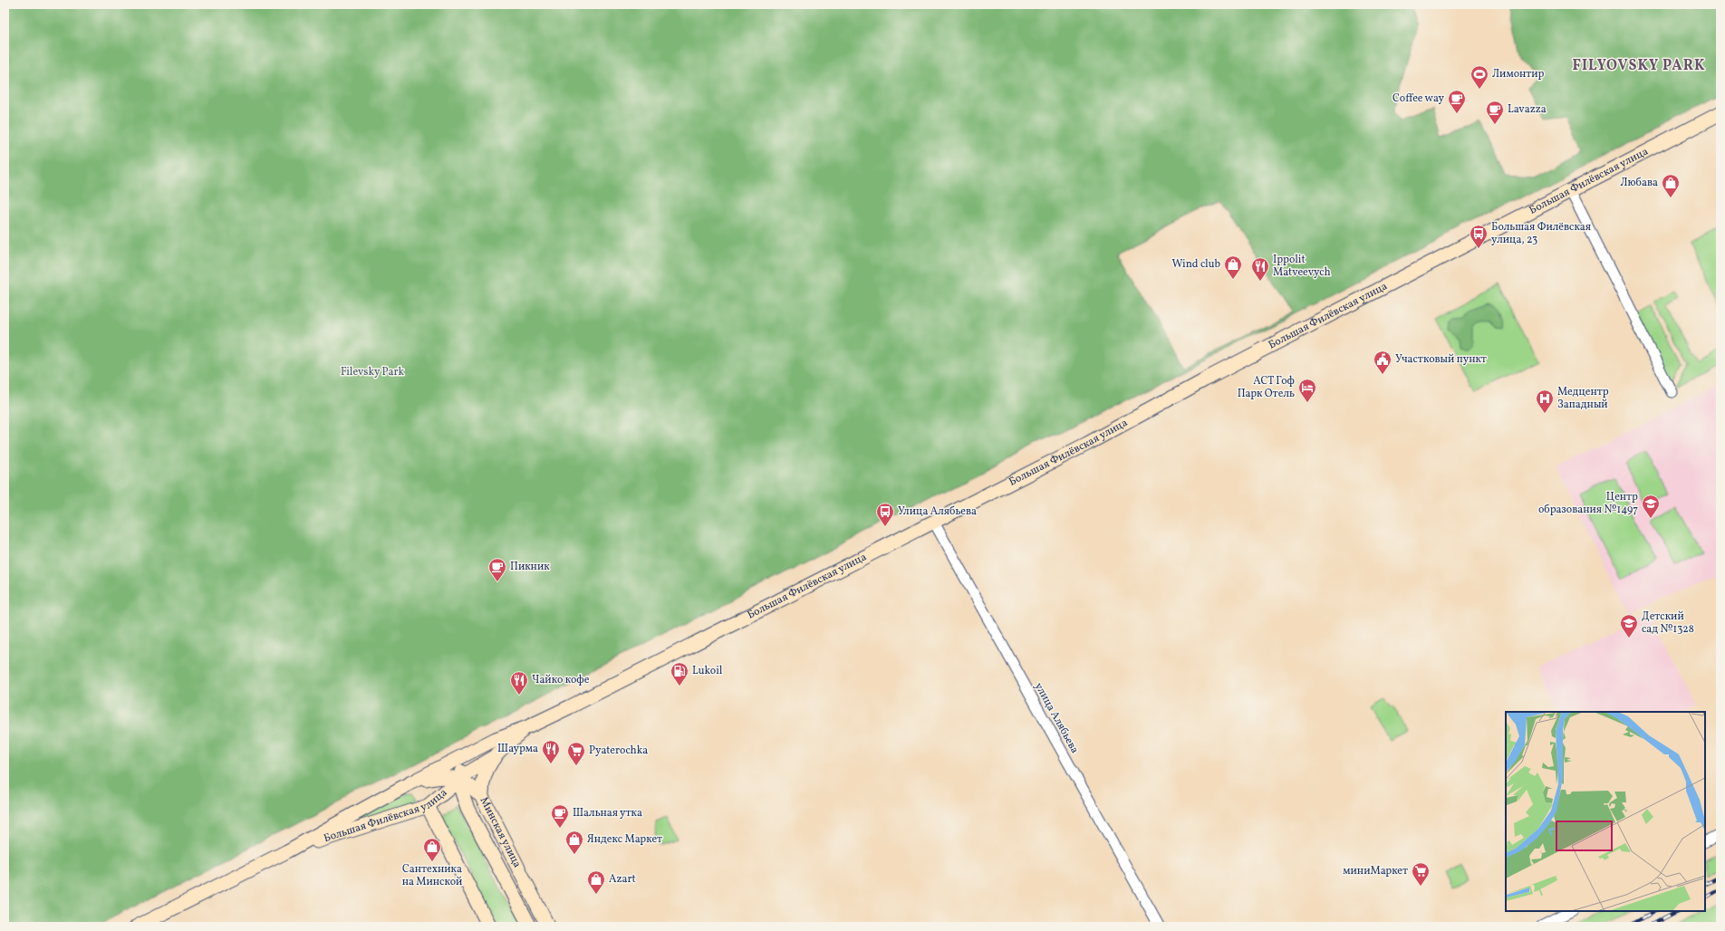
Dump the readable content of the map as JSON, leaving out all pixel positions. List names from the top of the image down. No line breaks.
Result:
{"streets":{"main road":["Большая Филёвская улица","Минская улица"],"street":["улица Алябьева"]},"crossings":[["Большая Филёвская улица","улица Алябьева"],["Большая Филёвская улица","Минская улица"]],"districts":["FILYOVSKY PARK"],"parks":["Filevsky Park"],"places":{"sports":["Лимонтир"],"cafe":["Coffee way","Lavazza","Пикник","Шальная утка"],"shop":["Любава","Wind club","Яндекс Маркет","Сантехника на Минской","Azart"],"bus stop":["Большая Филёвская улица, 23","Улица Алябьева"],"restaurant":["Ippolit Matveevych","Чайко кофе","Шаурма"],"public building":["Участковый пункт"],"hotel":["АСТ Гоф Парк Отель"],"hospital":["Медцентр Западный"],"school or university":["Центр образования №1497","Детский сад №1328"],"fuel station":["Lukoil"],"supermarket":["Pyaterochka","миниМаркет"]}}
